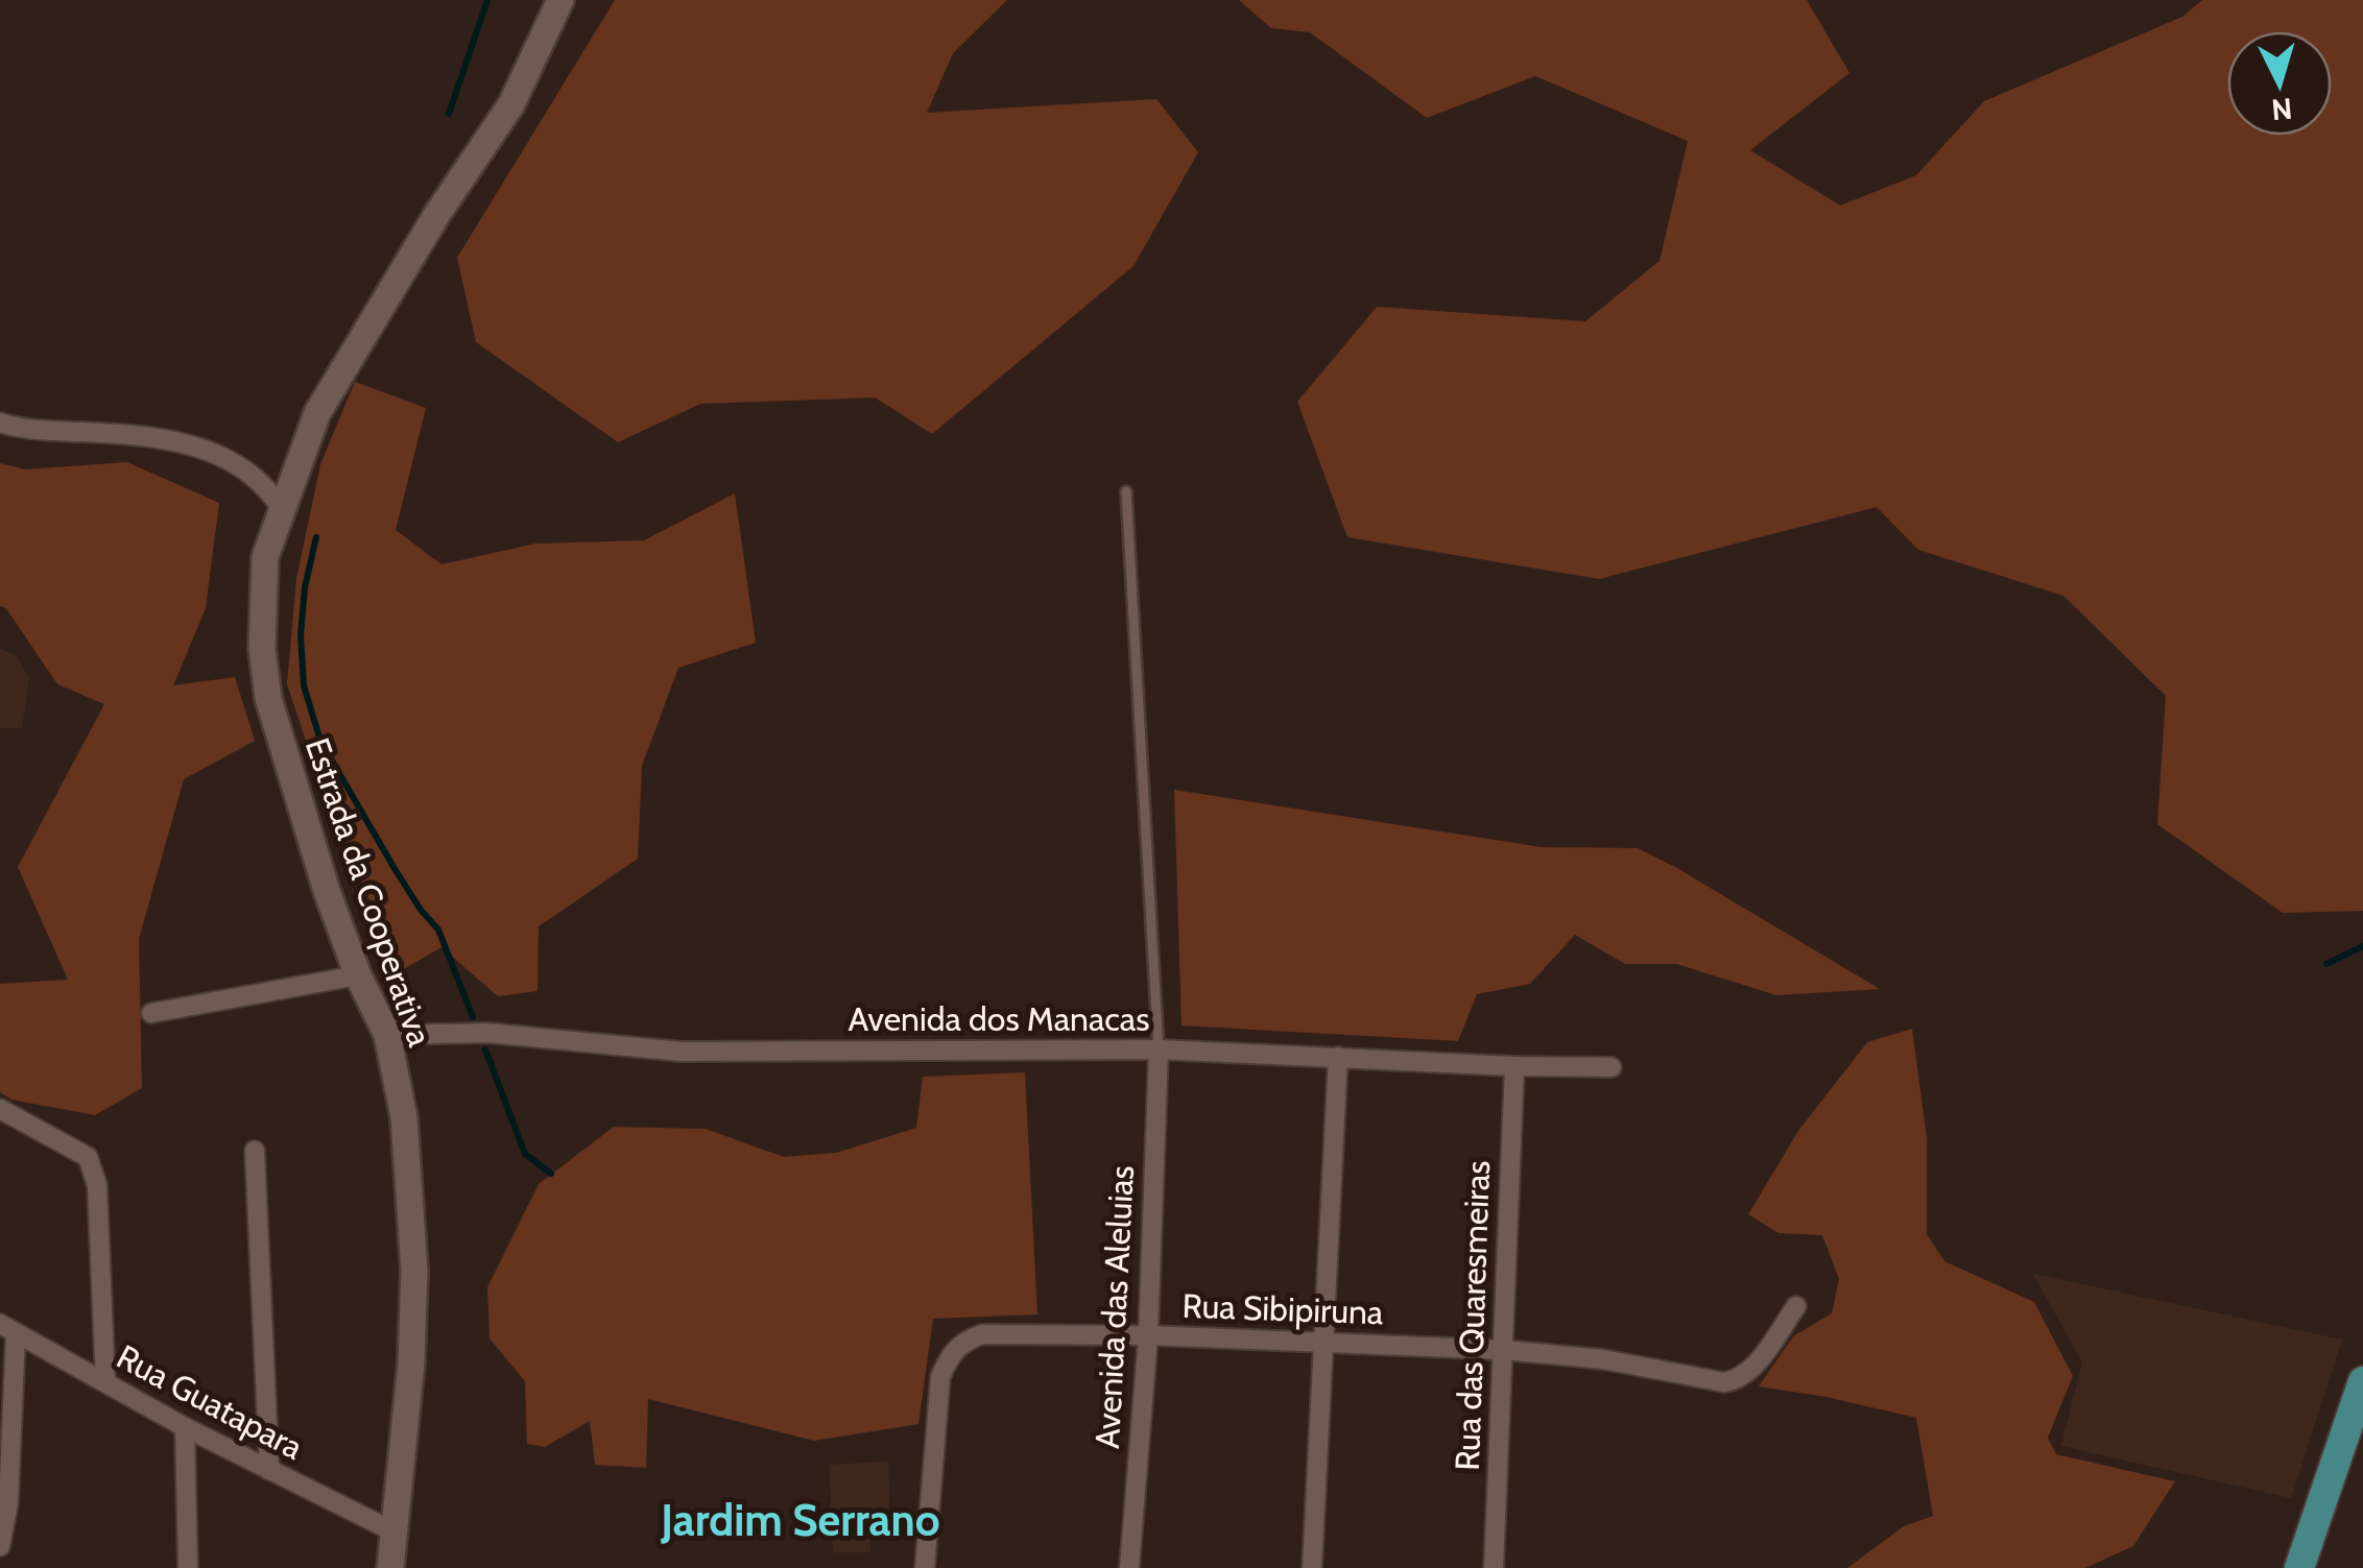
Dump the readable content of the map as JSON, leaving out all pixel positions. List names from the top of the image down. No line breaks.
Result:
{"streets":{"main road":["Estrada da Cooperativa"],"street":["Avenida dos Manacas","Avenida das Aleluias","Rua Sibipiruna","Rua das Quaresmeiras","Rua Guatapara"]},"crossings":[["Estrada da Cooperativa","Avenida dos Manacas"],["Estrada da Cooperativa","Rua Guatapara"],["Avenida dos Manacas","Avenida das Aleluias"],["Avenida dos Manacas","Rua das Quaresmeiras"],["Avenida das Aleluias","Rua Sibipiruna"],["Rua Sibipiruna","Rua das Quaresmeiras"]],"districts":["Jardim Serrano"],"north":"bottom"}
